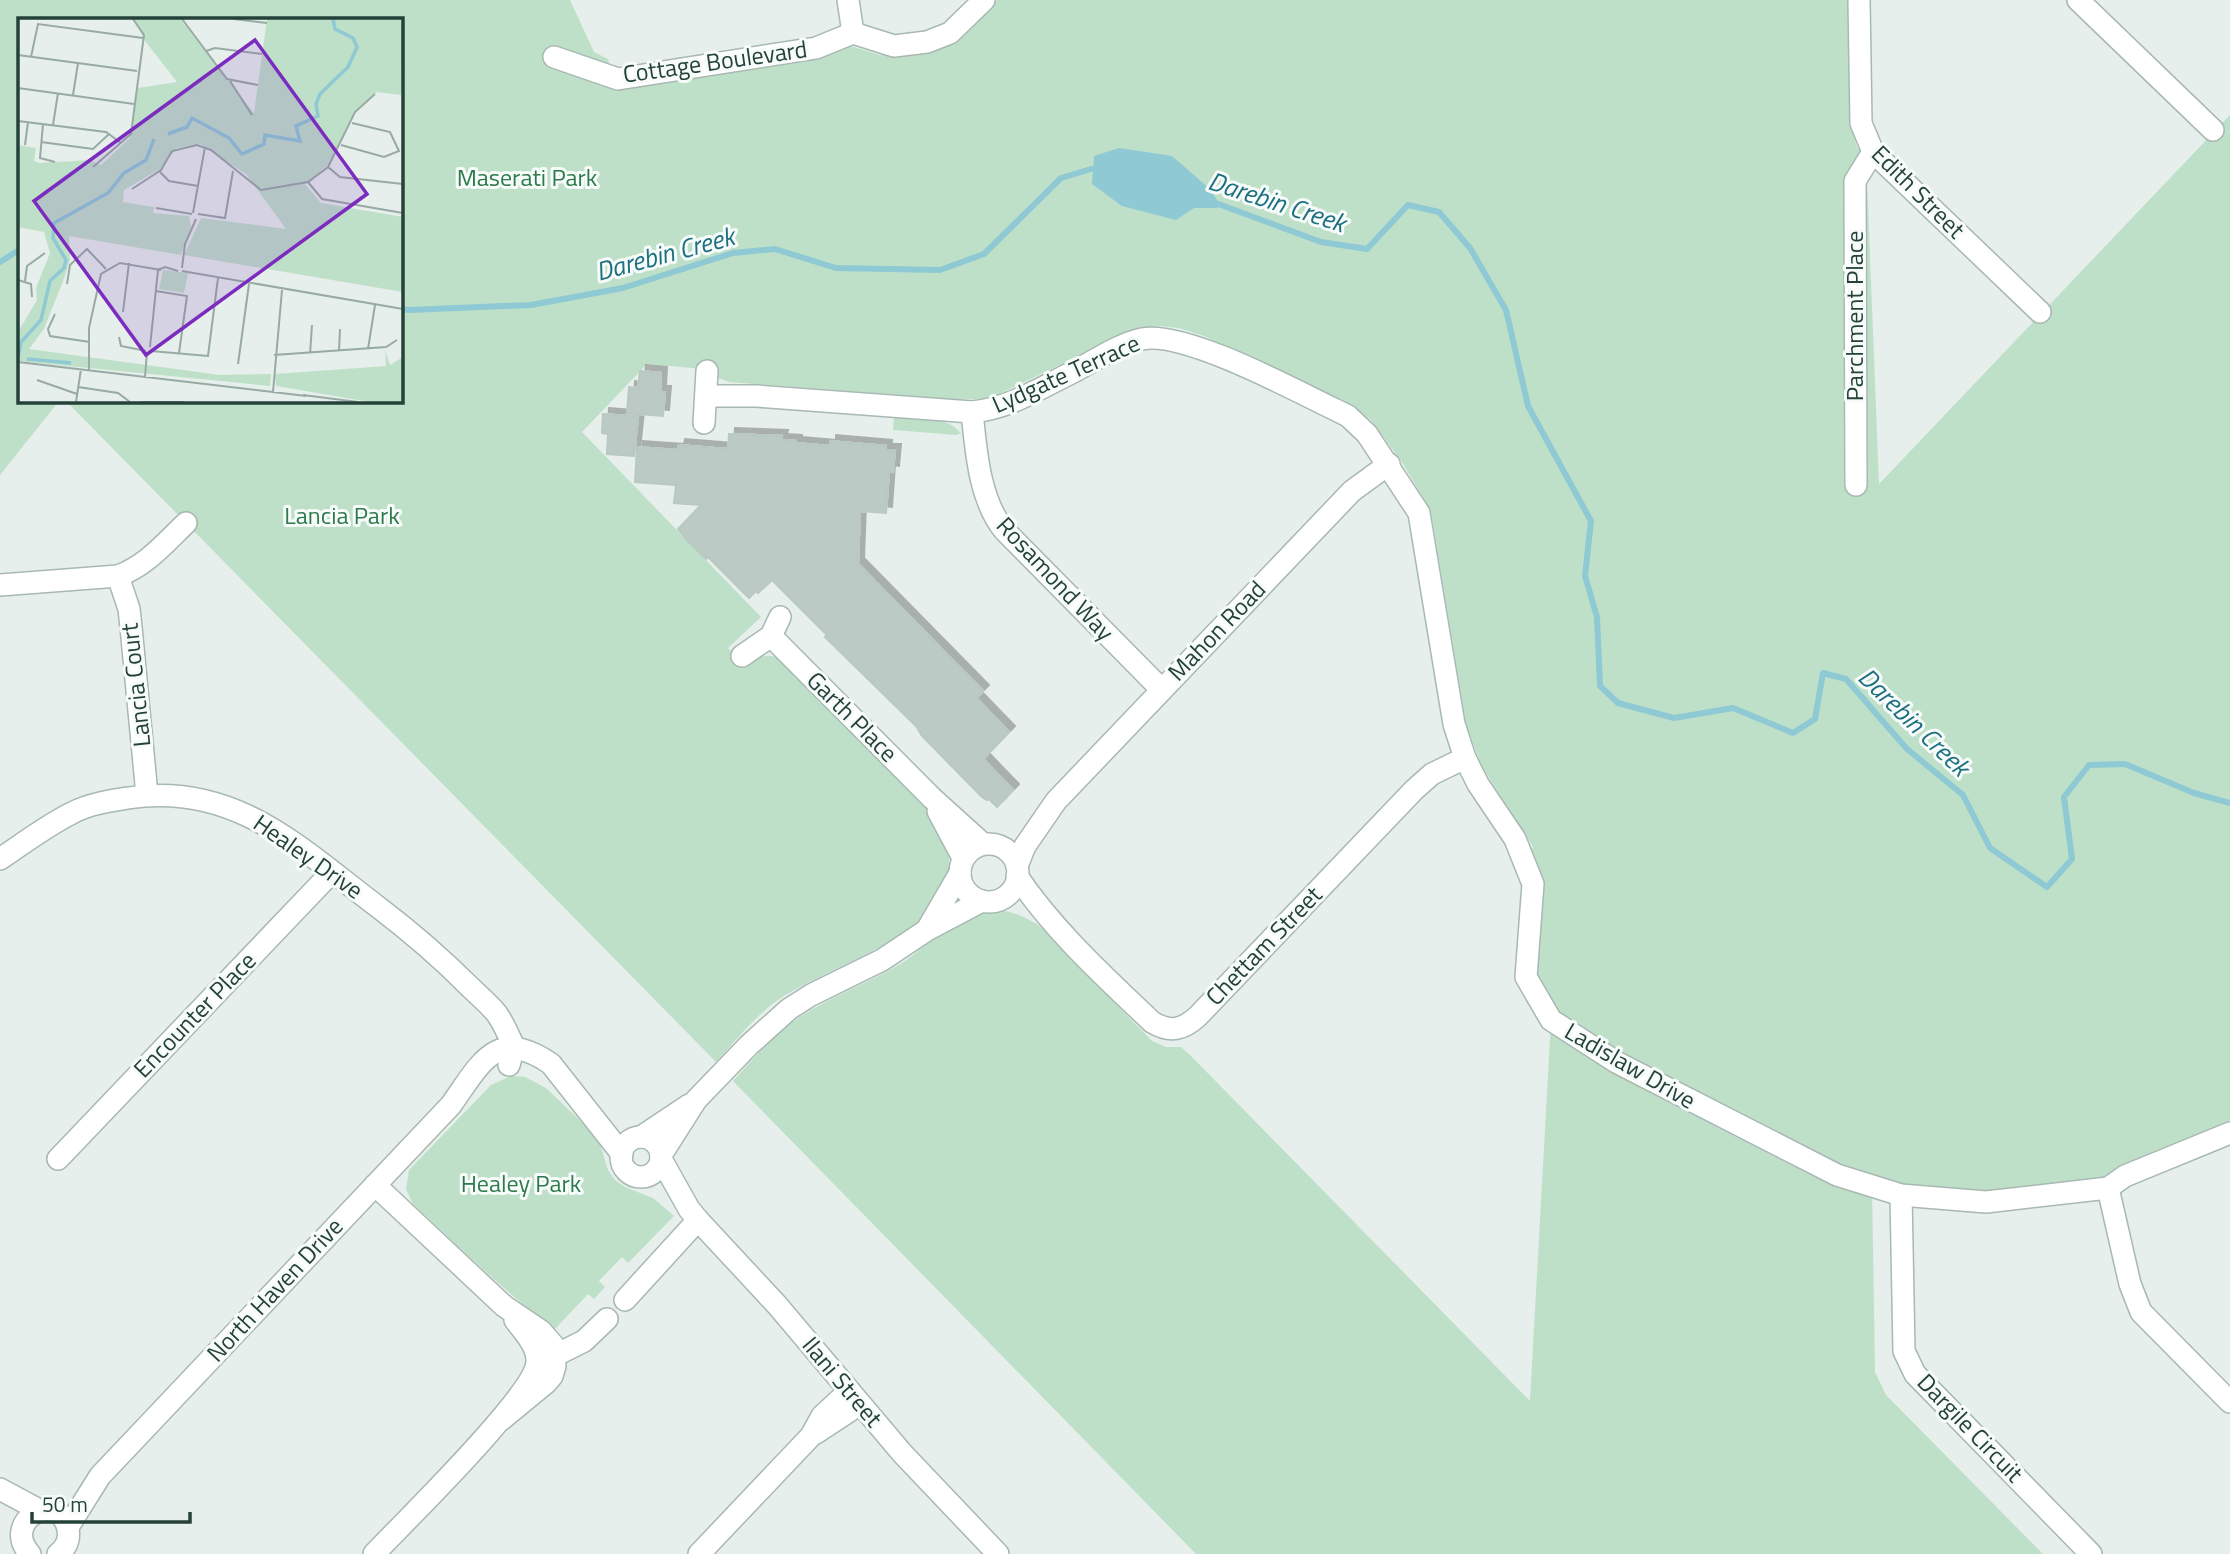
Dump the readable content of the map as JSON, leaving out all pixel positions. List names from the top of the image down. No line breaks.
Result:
{"streets":{"street":["Cottage Boulevard","Edith Street","Parchment Place","Lydgate Terrace","Rosamond Way","Mahon Road","Lancia Court","Garth Place","Healey Drive","Chettam Street","Encounter Place","Ladislaw Drive","North Haven Drive","Ilani Street","Dargile Circuit"]},"crossings":[["Edith Street","Parchment Place"],["Lydgate Terrace","Rosamond Way"],["Lydgate Terrace","Mahon Road"],["Lydgate Terrace","Ladislaw Drive"],["Rosamond Way","Mahon Road"],["Mahon Road","Garth Place"],["Mahon Road","Chettam Street"],["Mahon Road","Ladislaw Drive"],["Lancia Court","Healey Drive"],["Garth Place","Chettam Street"],["Healey Drive","Encounter Place"],["Healey Drive","North Haven Drive"],["Chettam Street","Ladislaw Drive"],["Ladislaw Drive","Dargile Circuit"]],"water":["Darebin Creek"],"parks":["Maserati Park","Lancia Park","Healey Park"],"scale_bar":"50 m"}
